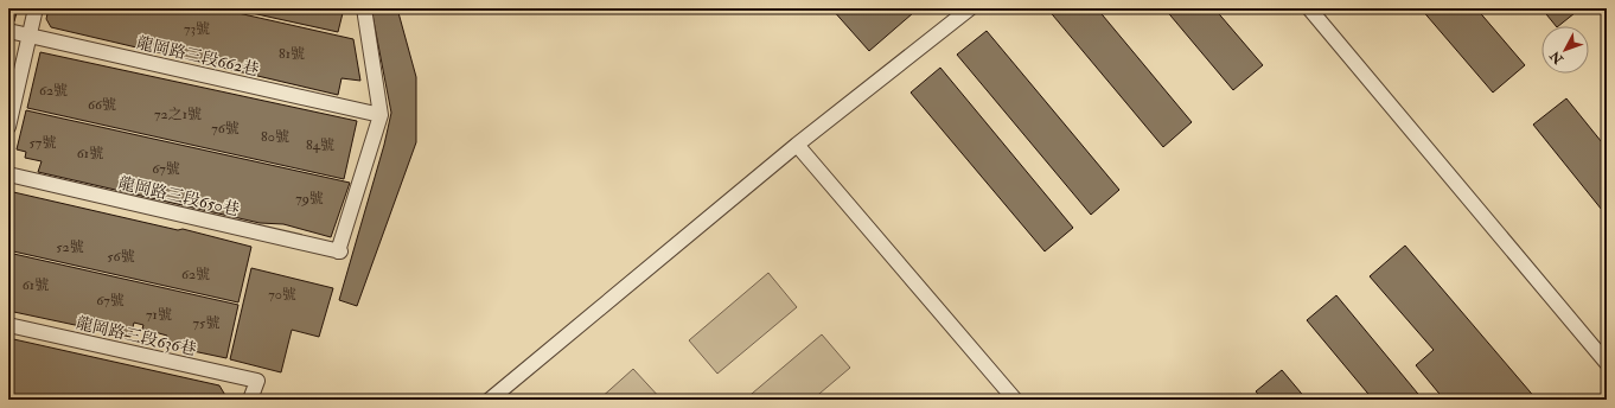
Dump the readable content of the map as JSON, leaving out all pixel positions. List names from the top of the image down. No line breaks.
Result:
{"streets":{"lane":["龍岡路三段662巷","龍岡路三段650巷","龍岡路三段636巷"]},"crossings":[["龍岡路三段662巷","龍岡路三段650巷"]],"house_numbers":["73號","81號","62號","66號","72之1號","76號","80號","57號","84號","61號","67號","79號","52號","56號","62號","61號","70號","67號","71號","75號"],"north":"bottom left"}
